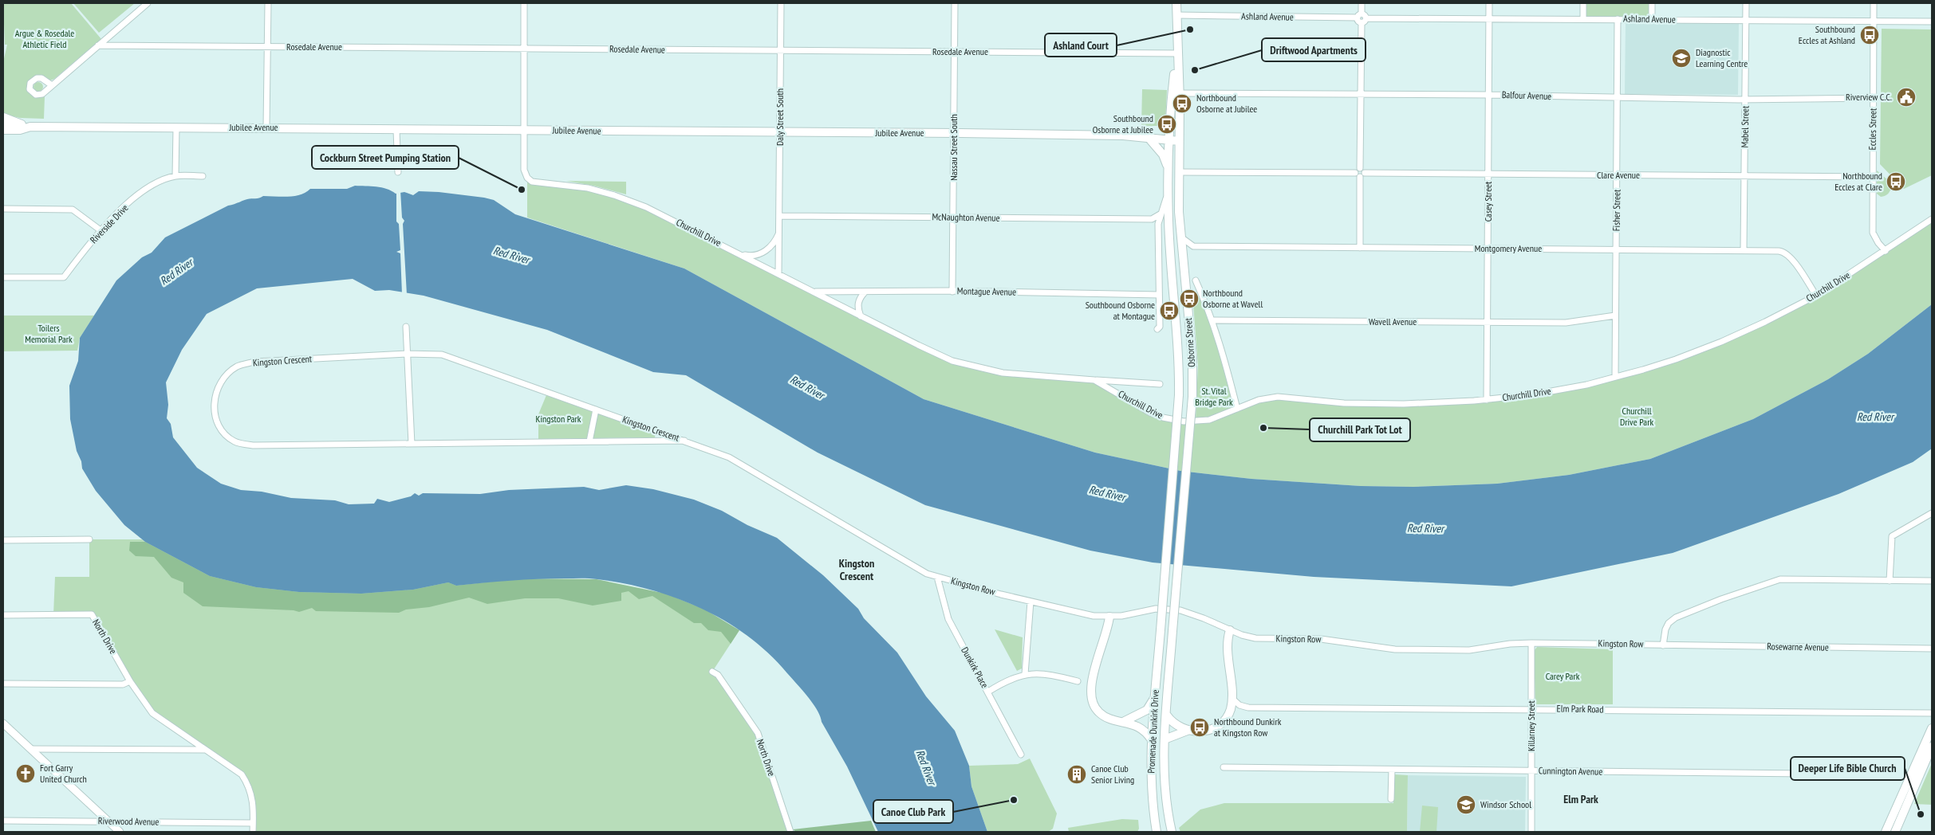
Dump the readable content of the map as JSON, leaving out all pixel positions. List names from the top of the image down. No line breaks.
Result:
{"streets":{"main road":["Jubilee Avenue","Osborne Street","Promenade Dunkirk Drive"],"street":["Ashland Avenue","Rosedale Avenue","Balfour Avenue","Daly Street South","Mabel Street","Eccles Street","Nassau Street South","Clare Avenue","Casey Street","Fisher Street","McNaughton Avenue","Riverside Drive","Churchill Drive","Montgomery Avenue","Montague Avenue","Wavell Avenue","Kingston Crescent","Kingston Row","North Drive","Rosewarne Avenue","Dunkirk Place","Elm Park Road","Killarney Street","Cunnington Avenue","Riverwood Avenue"]},"crossings":[["Ashland Avenue","Mabel Street"],["Ashland Avenue","Eccles Street"],["Ashland Avenue","Casey Street"],["Ashland Avenue","Fisher Street"],["Ashland Avenue","Osborne Street"],["Rosedale Avenue","Daly Street South"],["Rosedale Avenue","Nassau Street South"],["Rosedale Avenue","Osborne Street"],["Balfour Avenue","Mabel Street"],["Balfour Avenue","Eccles Street"],["Balfour Avenue","Casey Street"],["Balfour Avenue","Fisher Street"],["Balfour Avenue","Osborne Street"],["Daly Street South","Jubilee Avenue"],["Daly Street South","McNaughton Avenue"],["Daly Street South","Churchill Drive"],["Mabel Street","Clare Avenue"],["Mabel Street","Montgomery Avenue"],["Jubilee Avenue","Nassau Street South"],["Jubilee Avenue","Churchill Drive"],["Jubilee Avenue","Osborne Street"],["Eccles Street","Clare Avenue"],["Eccles Street","Churchill Drive"],["Nassau Street South","McNaughton Avenue"],["Nassau Street South","Montague Avenue"],["Clare Avenue","Casey Street"],["Clare Avenue","Fisher Street"],["Clare Avenue","Osborne Street"],["Casey Street","Churchill Drive"],["Casey Street","Montgomery Avenue"],["Casey Street","Wavell Avenue"],["Fisher Street","Churchill Drive"],["Fisher Street","Montgomery Avenue"],["Fisher Street","Wavell Avenue"],["Churchill Drive","Montgomery Avenue"],["Churchill Drive","Montague Avenue"],["Montgomery Avenue","Osborne Street"],["Montague Avenue","Osborne Street"],["Osborne Street","Promenade Dunkirk Drive"],["Kingston Crescent","Kingston Row"],["Kingston Row","Rosewarne Avenue"],["Kingston Row","Dunkirk Place"],["Kingston Row","Killarney Street"],["North Drive","Riverwood Avenue"],["Elm Park Road","Killarney Street"],["Killarney Street","Cunnington Avenue"]],"districts":["Kingston Crescent","Elm Park"],"water":["Red River"],"parks":["Argue & Rosedale Athletic Field","Toilers Memorial Park","St. Vital Bridge Park","Churchill Drive Park","Kingston Park","Carey Park"],"places":{"other":["Ashland Court","Driftwood Apartments","Cockburn Street Pumping Station","Churchill Park Tot Lot","Canoe Club Park","Deeper Life Bible Church"],"bus stop":["Southbound Eccles at Ashland","Northbound Osborne at Jubilee","Southbound Osborne at Jubilee","Northbound Eccles at Clare","Northbound Osborne at Wavell","Southbound Osborne at Montague","Northbound Dunkirk at Kingston Row"],"school or university":["Diagnostic Learning Centre","Windsor School"],"public building":["Riverview C.C."],"church":["Fort Garry United Church"],"building":["Canoe Club Senior Living"]}}
